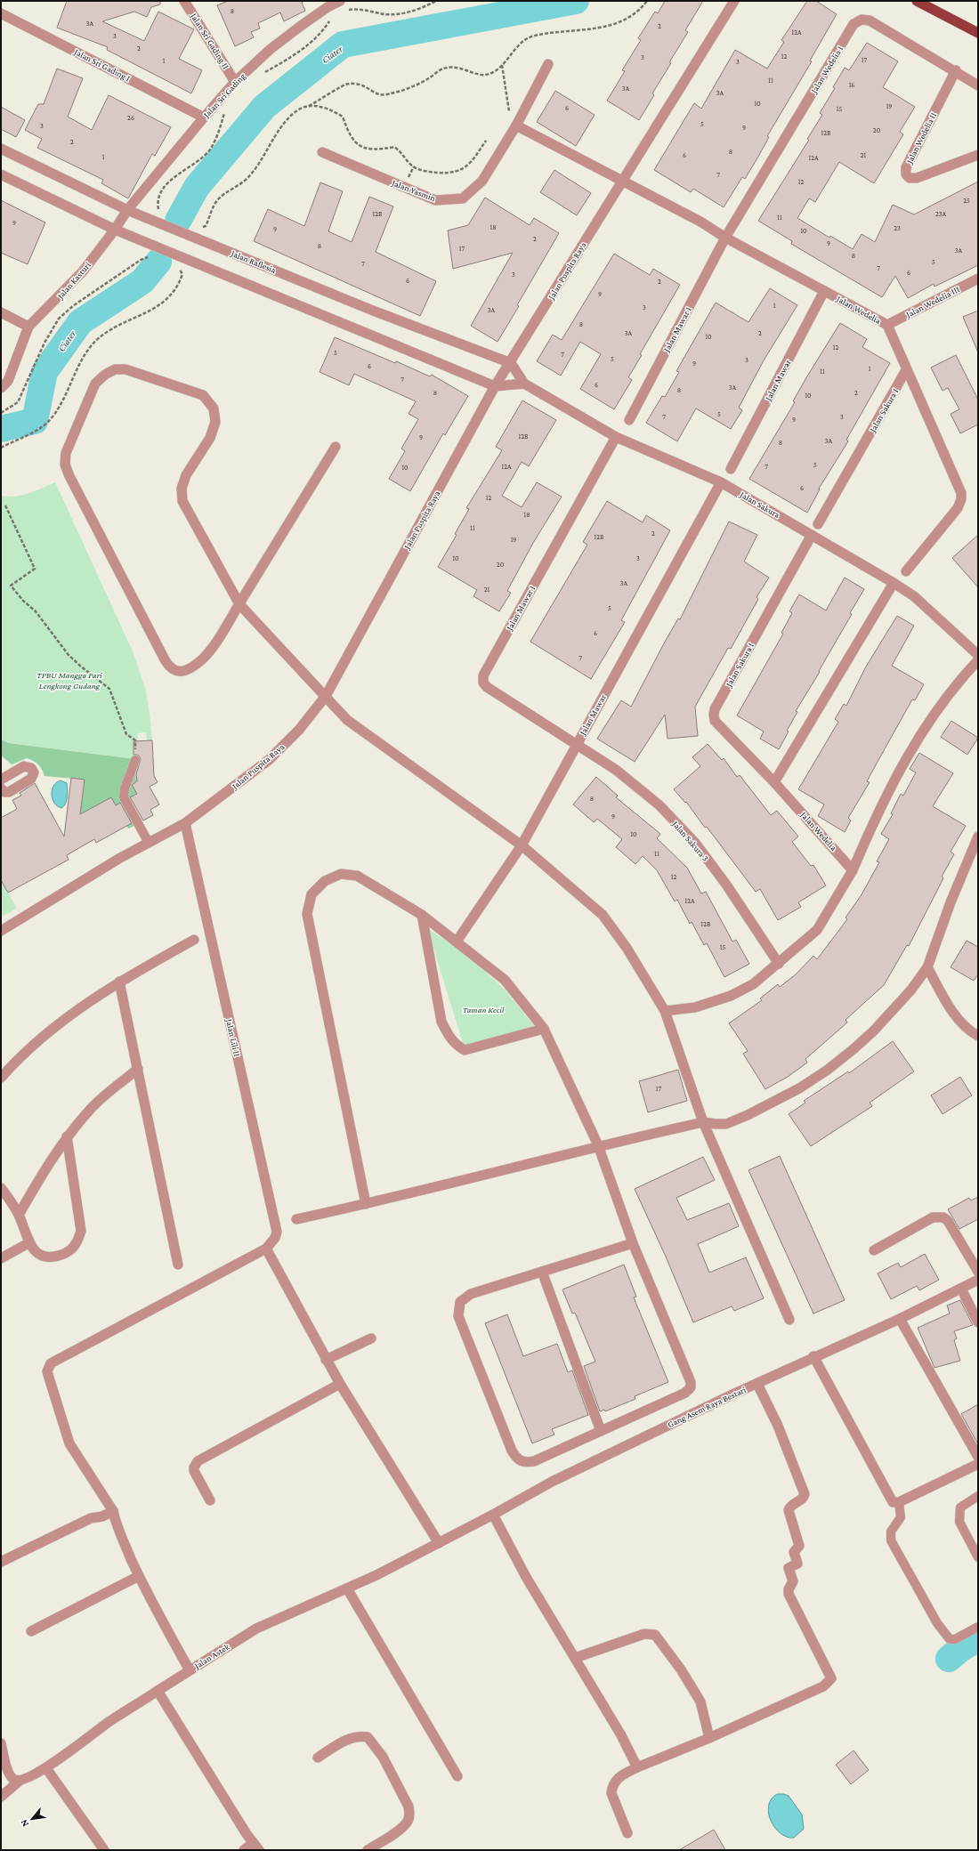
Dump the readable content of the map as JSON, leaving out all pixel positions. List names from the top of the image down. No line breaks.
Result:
{"streets":{"street":["Jalan Sri Gading II","Jalan Sri Gading I","Jalan Wedelia 1","Jalan Sri Gading","Jalan Wedelia II","Jalan Yasmin","Jalan Raflesia","Jalan Puspita Raya","Jalan Kasturi","Jalan Wedelia III","Jalan Wedelia","Jalan Mawar 1","Jalan Mawar","Jalan Sakura I","Jalan Sakura","Jalan Sakura 3","Jalan Lili II","Gang Asem Raya Bestari","Jalan Astek"]},"crossings":[["Jalan Sri Gading II","Jalan Sri Gading"],["Jalan Sri Gading I","Jalan Sri Gading"],["Jalan Wedelia 1","Jalan Wedelia II"],["Jalan Wedelia 1","Jalan Wedelia"],["Jalan Wedelia 1","Jalan Mawar 1"],["Jalan Sri Gading","Jalan Raflesia"],["Jalan Sri Gading","Jalan Kasturi"],["Jalan Raflesia","Jalan Puspita Raya"],["Jalan Raflesia","Jalan Sakura"],["Jalan Puspita Raya","Jalan Wedelia"],["Jalan Puspita Raya","Jalan Sakura"],["Jalan Puspita Raya","Jalan Lili II"],["Jalan Wedelia III","Jalan Wedelia"],["Jalan Wedelia","Jalan Mawar 1"],["Jalan Wedelia","Jalan Mawar"],["Jalan Wedelia","Jalan Sakura I"],["Jalan Mawar 1","Jalan Mawar"],["Jalan Mawar 1","Jalan Sakura"],["Jalan Mawar 1","Jalan Sakura 3"],["Jalan Mawar","Jalan Sakura"],["Jalan Mawar","Jalan Sakura 3"],["Jalan Sakura I","Jalan Sakura"],["Gang Asem Raya Bestari","Jalan Astek"]],"water":["Ciater"],"parks":["TPBU Mangga Pari Lengkong Gudang","Taman Kecil"],"house_numbers":["8","3A","2","12A","3","2","12","3","17","1","3","11","16","3A","3A","10","19","6","15","26","5","3","9","20","12B","2","8","6","21","1","12A","7","12","25","12B","23A","11","9","18","23","9","10","2","9","8","17","3A","8","5","7","7","6","3","6","2","9","1","3","3A","8","3A","2","10","12","5","7","5","3","9","6","1","11","7","6","3A","8","8","2","10","5","7","3","9","12B","9","3A","8","5","12A","7","10","6","12","18","11","2","12B","19","10","3","20","3A","21","5","6","7","8","9","10","11","12","12A","12B","15","17"],"north":"bottom left"}
